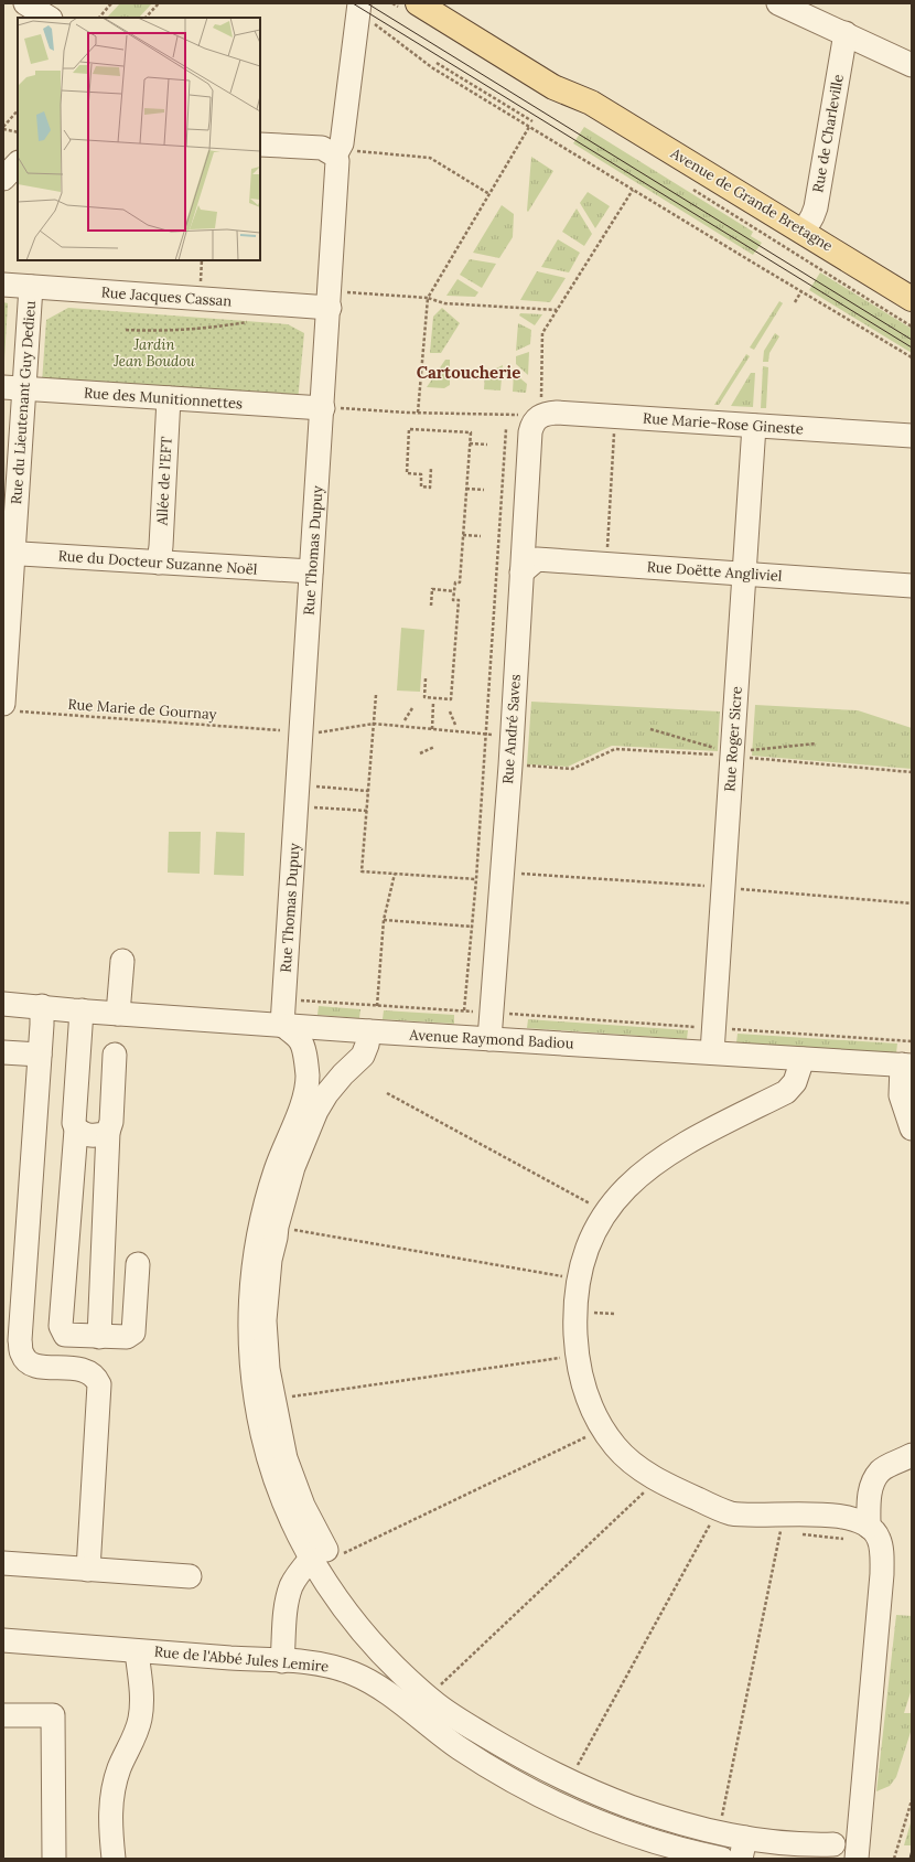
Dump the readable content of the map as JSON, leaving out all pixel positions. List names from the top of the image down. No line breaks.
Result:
{"streets":{"main road":["Avenue de Grande Bretagne"],"street":["Rue de Charleville","Rue Jacques Cassan","Rue des Munitionnettes","Rue du Lieutenant Guy Dedieu","Rue Marie-Rose Gineste","Allée de l'EFT","Rue Thomas Dupuy","Rue du Docteur Suzanne Noël","Rue Doëtte Angliviel","Rue André Saves","Rue Roger Sicre","Avenue Raymond Badiou","Rue de l'Abbé Jules Lemire"],"path":["Rue Marie de Gournay"]},"crossings":[["Rue de Charleville","Avenue de Grande Bretagne"],["Rue Jacques Cassan","Rue du Lieutenant Guy Dedieu"],["Rue Jacques Cassan","Rue Thomas Dupuy"],["Rue des Munitionnettes","Rue du Lieutenant Guy Dedieu"],["Rue des Munitionnettes","Allée de l'EFT"],["Rue des Munitionnettes","Rue Thomas Dupuy"],["Rue du Lieutenant Guy Dedieu","Rue du Docteur Suzanne Noël"],["Rue du Lieutenant Guy Dedieu","Rue Marie de Gournay"],["Rue Marie-Rose Gineste","Rue André Saves"],["Rue Marie-Rose Gineste","Rue Roger Sicre"],["Allée de l'EFT","Rue du Docteur Suzanne Noël"],["Rue Thomas Dupuy","Rue du Docteur Suzanne Noël"],["Rue Thomas Dupuy","Avenue Raymond Badiou"],["Rue Doëtte Angliviel","Rue André Saves"],["Rue Doëtte Angliviel","Rue Roger Sicre"],["Rue André Saves","Avenue Raymond Badiou"],["Rue Roger Sicre","Avenue Raymond Badiou"]],"districts":["Cartoucherie"],"parks":["Jardin Jean Boudou"]}
